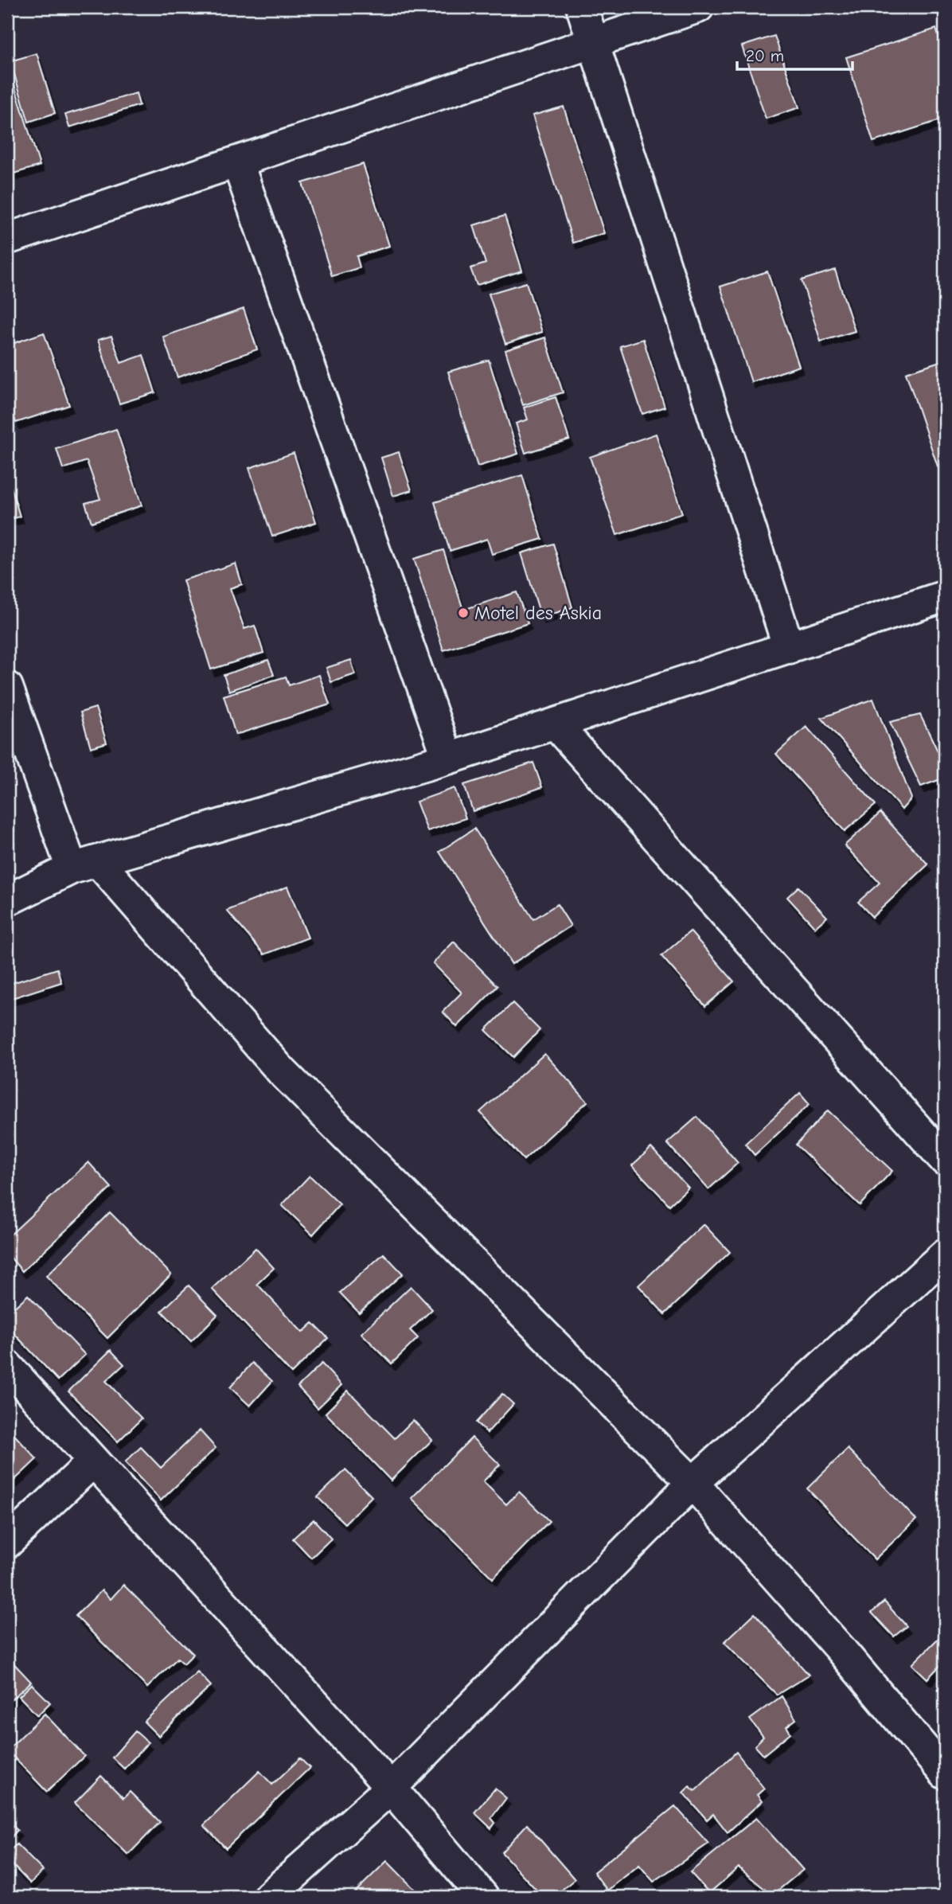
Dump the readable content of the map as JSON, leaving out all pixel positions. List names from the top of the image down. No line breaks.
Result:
{"places":["Motel des Askia"],"scale_bar":"20 m"}
